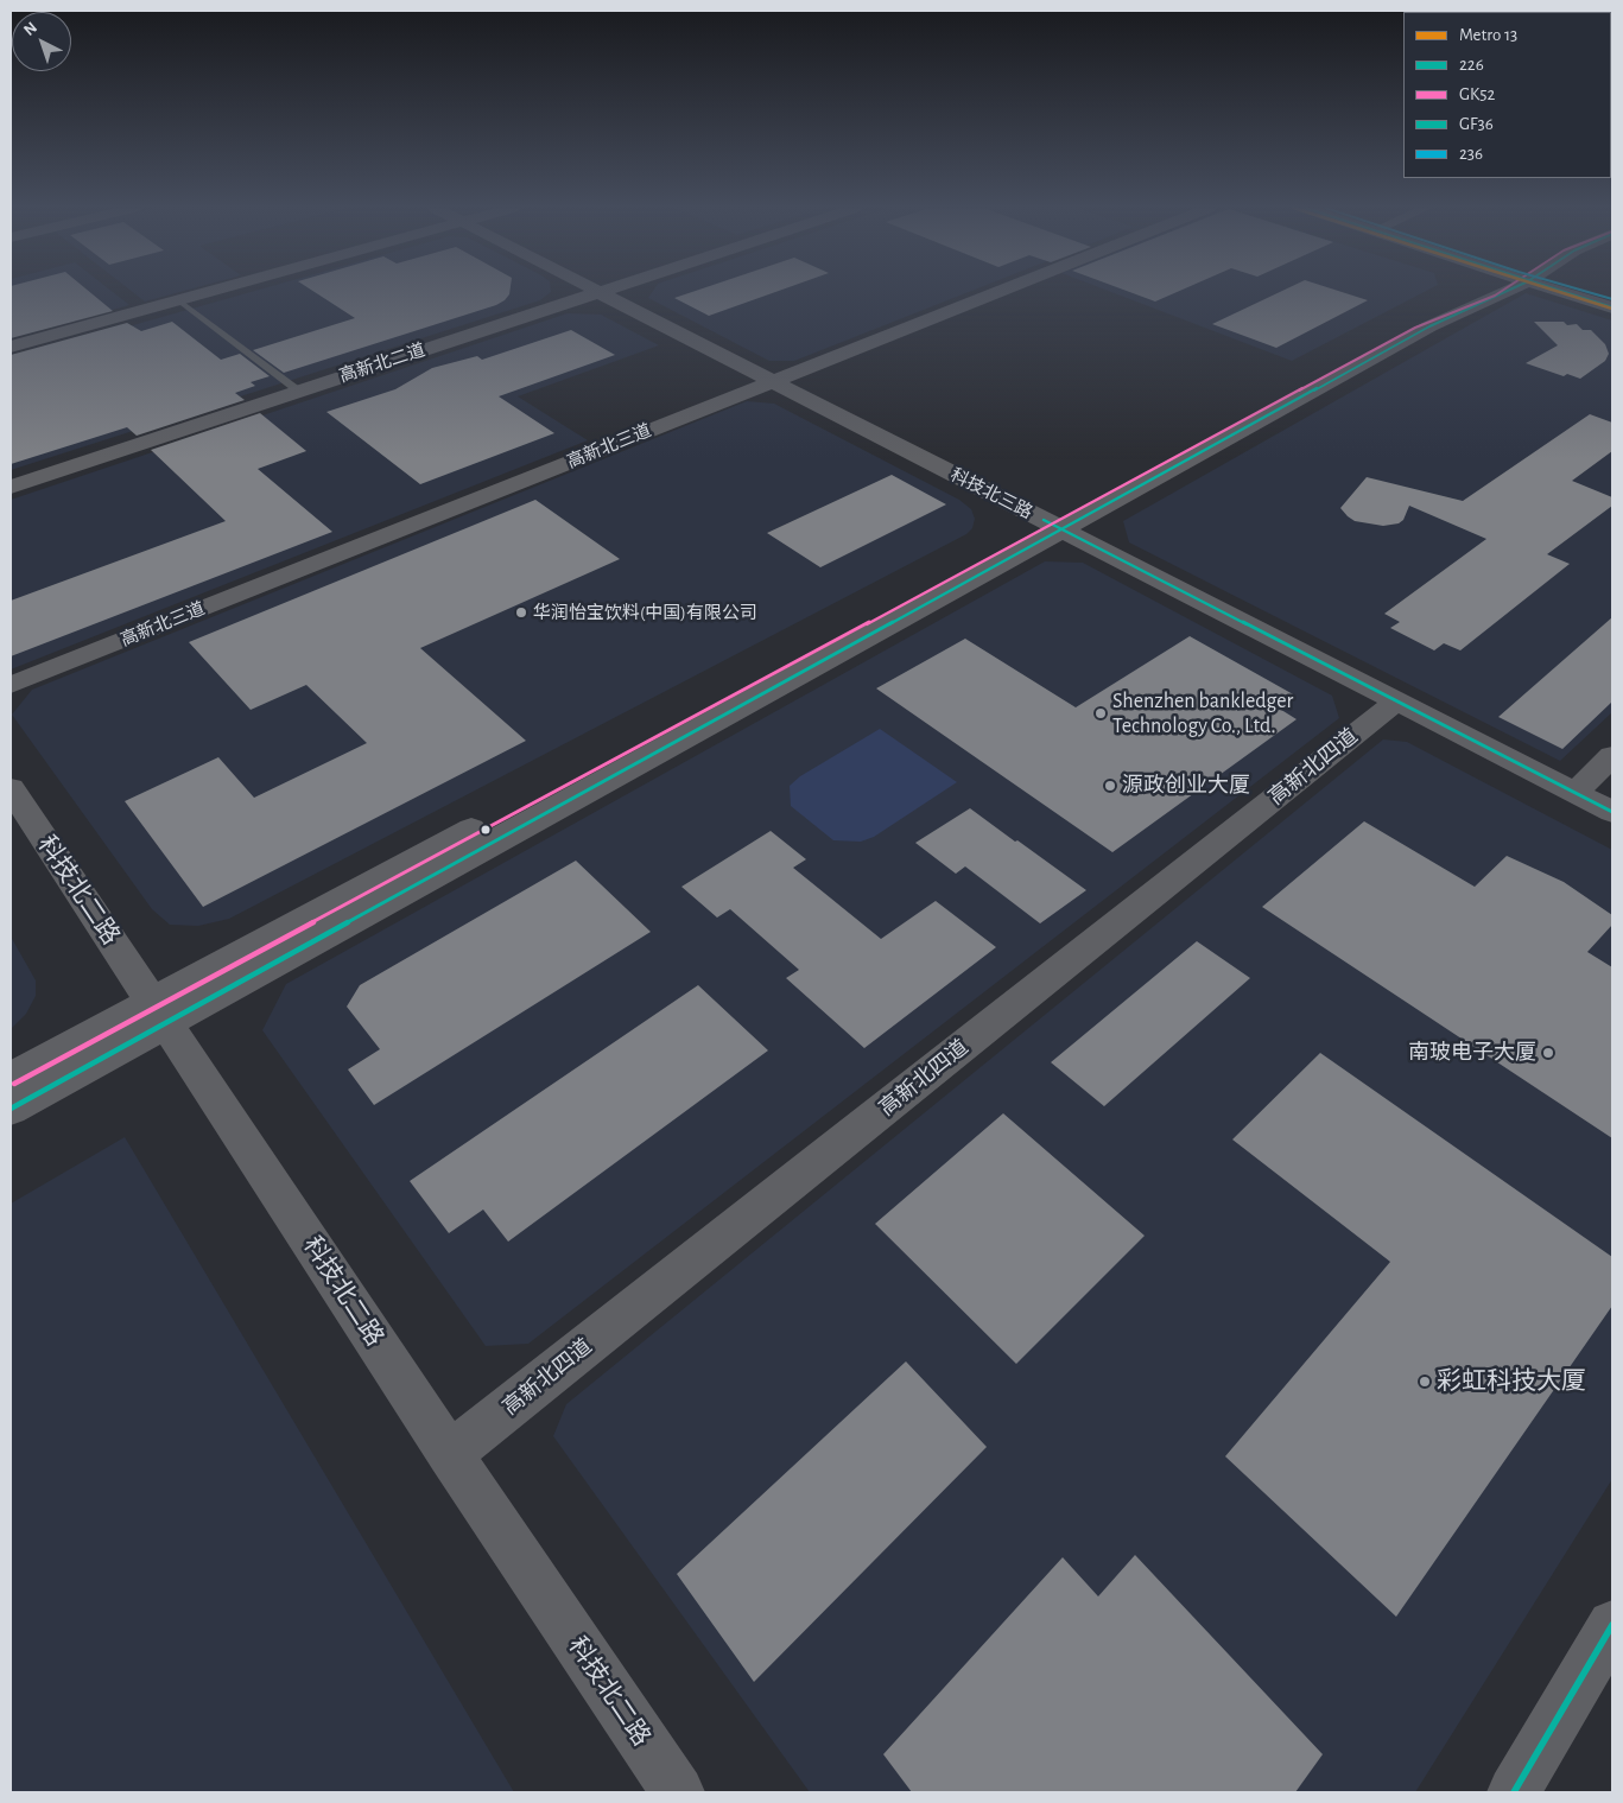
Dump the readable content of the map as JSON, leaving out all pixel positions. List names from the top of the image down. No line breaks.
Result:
{"streets":{"street":["高新北二道","高新北三道","科技北三路","高新北四道","科技北二路"]},"crossings":[["高新北二道","科技北三路"],["高新北三道","科技北三路"],["科技北三路","高新北四道"],["高新北四道","科技北二路"]],"places":["华润怡宝饮料(中国)有限公司","Shenzhen bankledger Technology Co., Ltd.","源政创业大厦","南玻电子大厦","彩虹科技大厦"],"lines":["metro line 13","transit line 226","transit line GK52","transit line GF36","transit line 236"],"legend":["Metro 13","226","GK52","GF36","236"],"north":"top left"}
